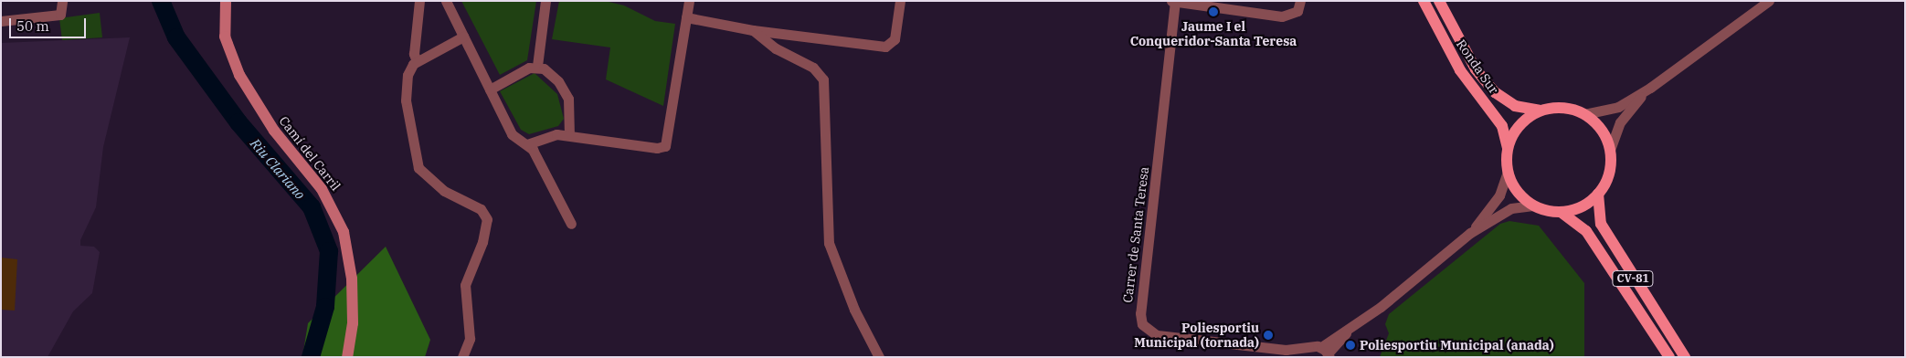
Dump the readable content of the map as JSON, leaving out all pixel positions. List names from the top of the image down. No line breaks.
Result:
{"streets":{"main road":["Ronda Sur","CV-81"],"street":["Camí del Carril","Carrer de Santa Teresa"]},"crossings":[["Ronda Sur","CV-81"]],"water":["Riu Clariano"],"places":["Jaume I el Conqueridor-Santa Teresa","Poliesportiu Municipal (tornada)","Poliesportiu Municipal (anada)"],"scale_bar":"50 m"}
